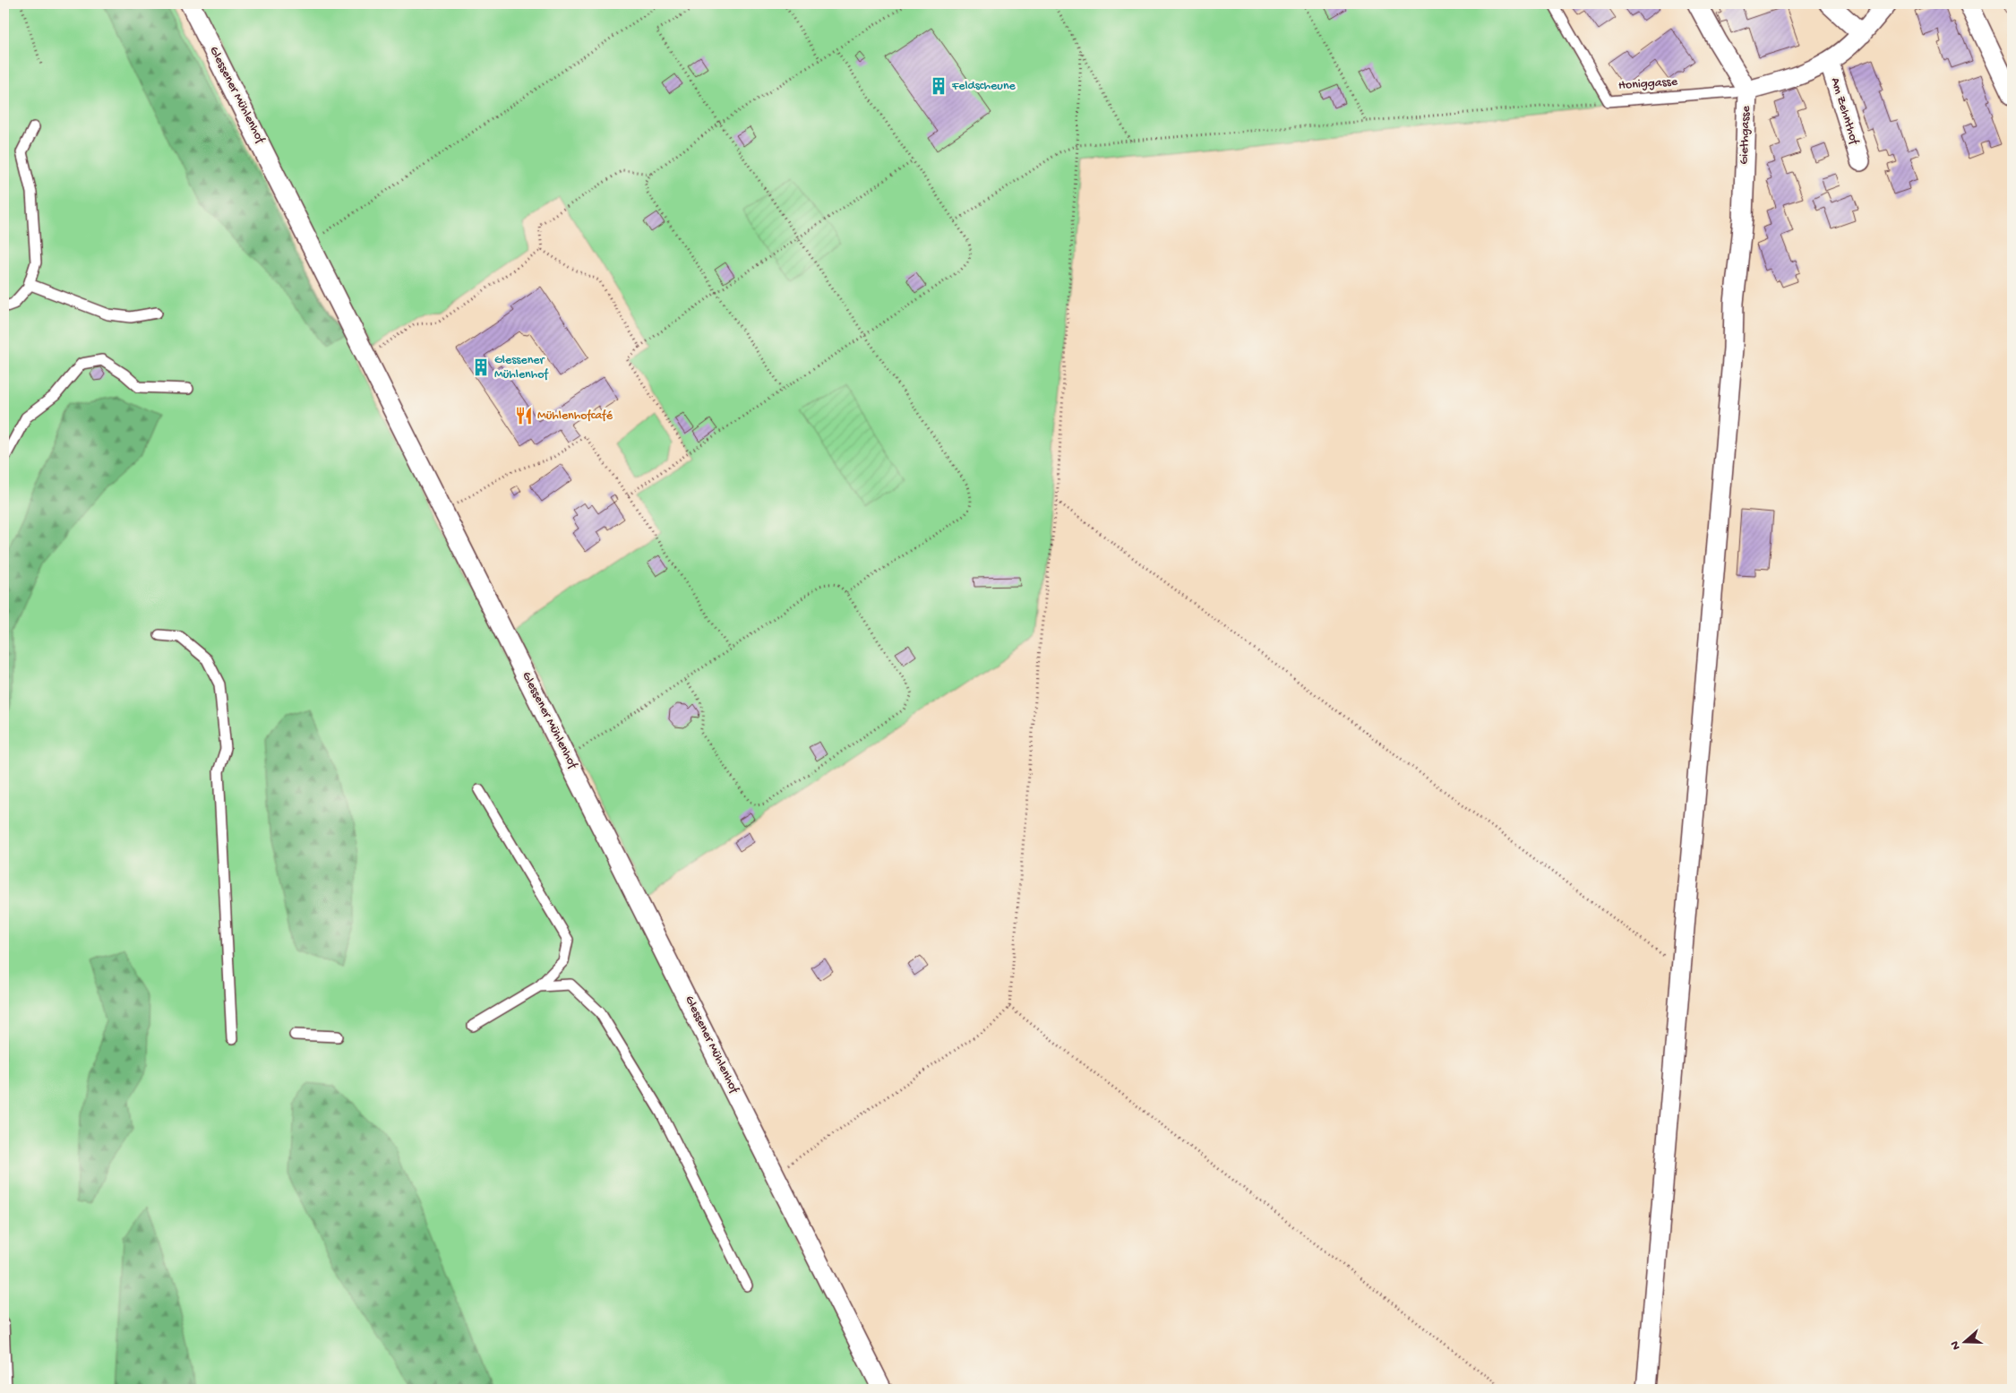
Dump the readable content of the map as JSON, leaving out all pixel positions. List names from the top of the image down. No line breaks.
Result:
{"streets":{"street":["Glessener Mühlenhof","Am Zehnthof","Giethgasse"],"lane":["Honiggasse"]},"crossings":[["Honiggasse","Am Zehnthof"],["Honiggasse","Giethgasse"],["Am Zehnthof","Giethgasse"]],"places":{"building":["Feldscheune","Glessener Mühlenhof"],"restaurant":["Mühlenhofcafé"]},"north":"left"}
